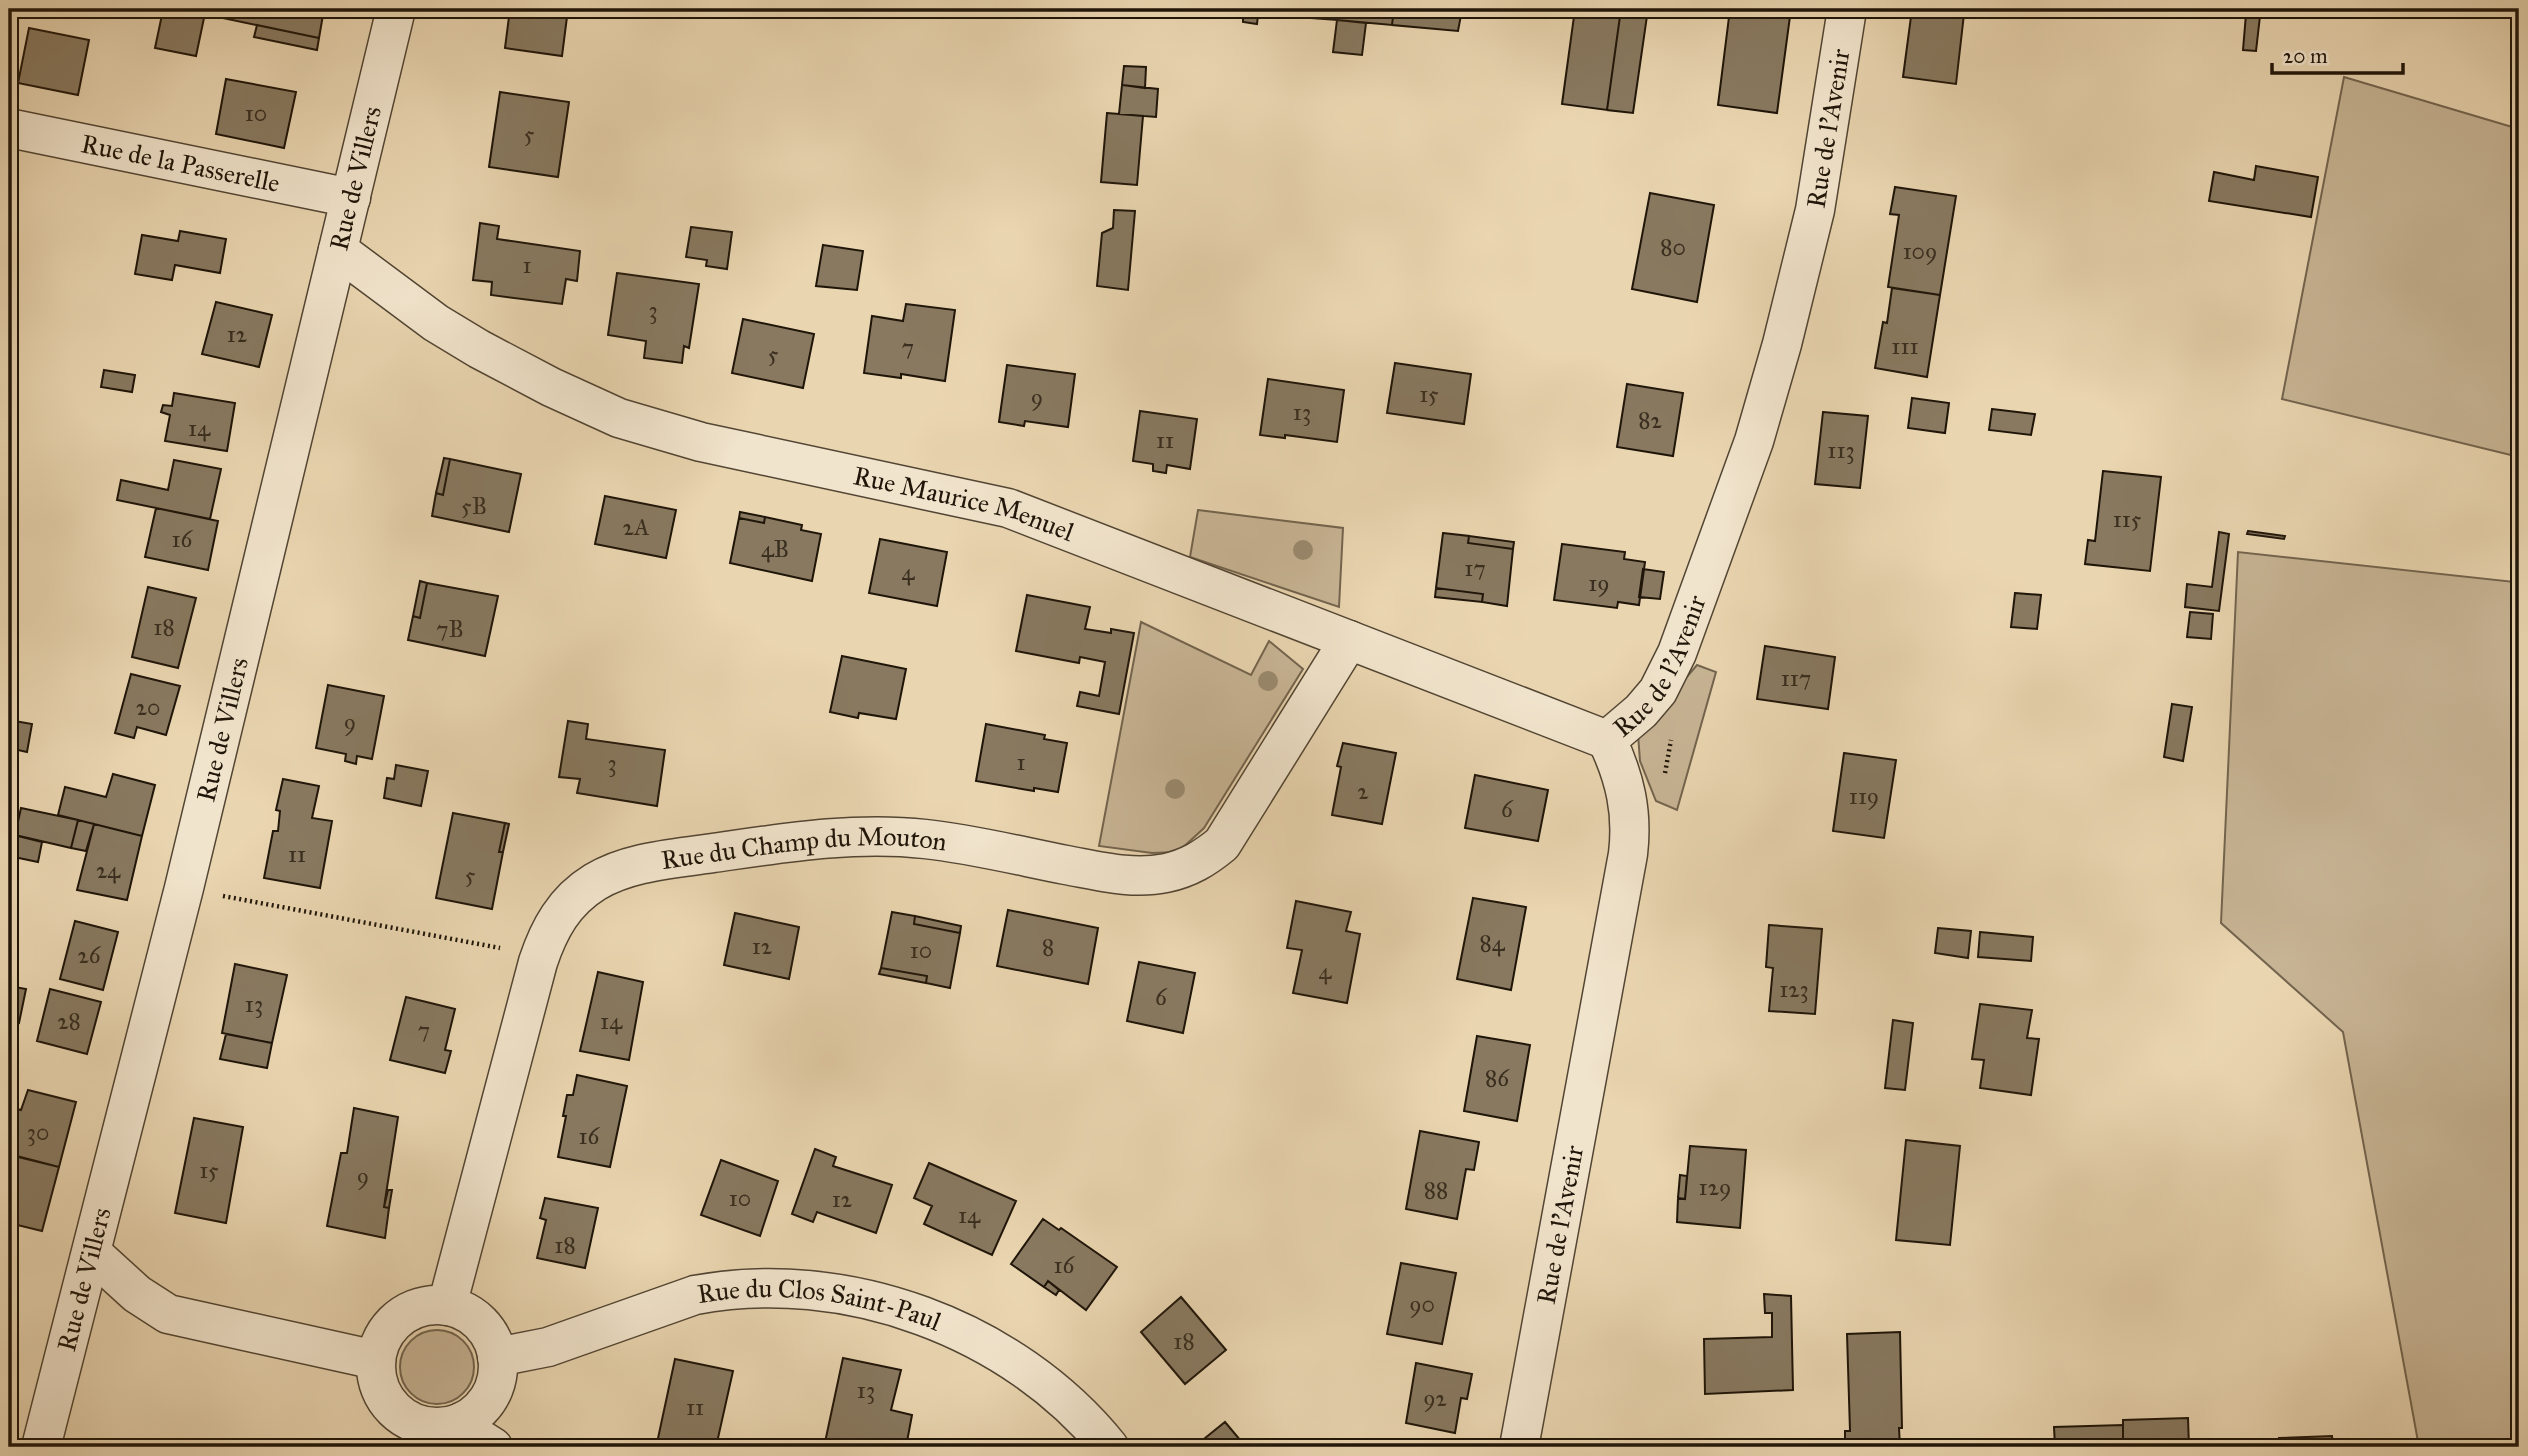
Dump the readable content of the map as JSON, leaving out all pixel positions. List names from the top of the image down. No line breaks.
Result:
{"streets":{"street":["Rue de l'Avenir","Rue de la Passerelle","Rue de Villers","Rue Maurice Menuel","Rue du Champ du Mouton","Rue du Clos Saint-Paul"]},"crossings":[["Rue de l'Avenir","Rue Maurice Menuel"],["Rue de la Passerelle","Rue de Villers"],["Rue de Villers","Rue Maurice Menuel"],["Rue Maurice Menuel","Rue du Champ du Mouton"],["Rue du Champ du Mouton","Rue du Clos Saint-Paul"]],"house_numbers":["10","5","80","109","1","3","12","111","7","5","15","9","13","82","14","11","113","5B","115","2A","16","4B","17","4","19","18","7B","117","20","9","1","3","2","119","6","11","24","5","84","12","8","10","26","4","123","6","13","28","14","7","86","30","16","15","9","129","88","10","12","14","18","16","90","18","13","92","11"],"scale_bar":"20 m"}
